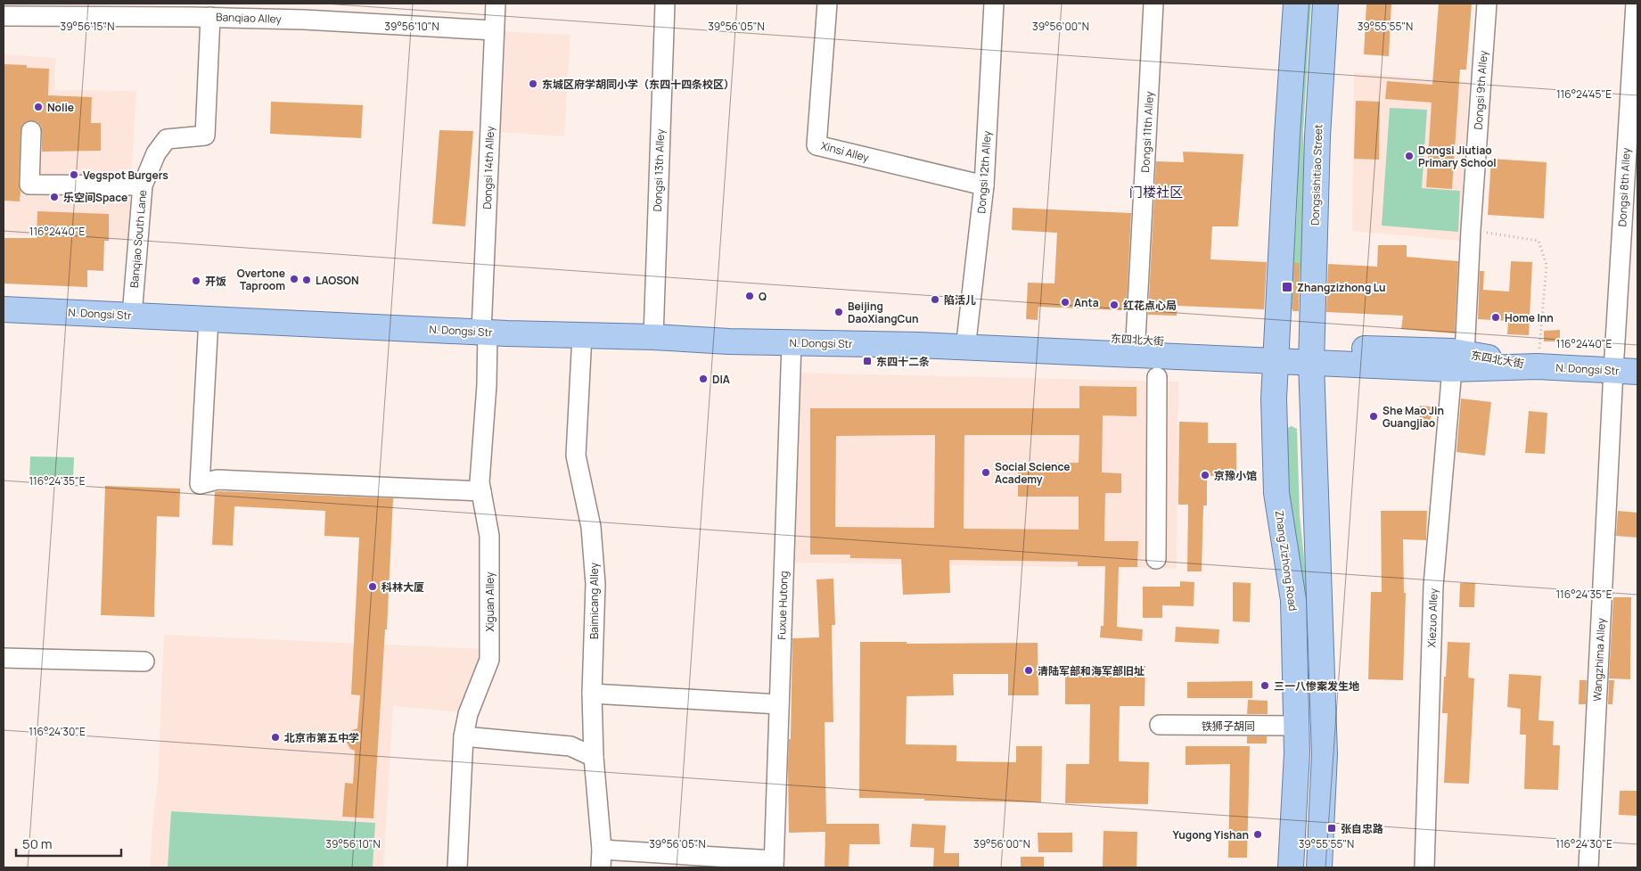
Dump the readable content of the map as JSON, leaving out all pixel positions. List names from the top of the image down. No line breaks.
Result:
{"streets":{"main road":["Dongsishitiao Street","N. Dongsi Str","东四北大街","Zhang Zizhong Road"],"street":["Banqiao Alley","Dongsi 9th Alley","Dongsi 11th Alley","Xinsi Alley","Dongsi 14th Alley","Dongsi 13th Alley","Dongsi 12th Alley","Dongsi 8th Alley","Banqiao South Lane","Baimicang Alley","Xiguan Alley","Fuxue Hutong","Xiezuo Alley","Wangzhima Alley","铁狮子胡同"]},"crossings":[["Banqiao Alley","Dongsi 14th Alley"],["Banqiao Alley","Banqiao South Lane"],["Dongsi 9th Alley","东四北大街"],["Dongsi 9th Alley","Xiezuo Alley"],["Dongsi 11th Alley","东四北大街"],["Xinsi Alley","Dongsi 12th Alley"],["Dongsi 14th Alley","N. Dongsi Str"],["Dongsi 14th Alley","Xiguan Alley"],["Dongsi 13th Alley","N. Dongsi Str"],["Dongsi 12th Alley","东四北大街"],["Dongsishitiao Street","东四北大街"],["Dongsi 8th Alley","N. Dongsi Str"],["Dongsi 8th Alley","Wangzhima Alley"],["Banqiao South Lane","N. Dongsi Str"],["N. Dongsi Str","东四北大街"],["N. Dongsi Str","Baimicang Alley"],["N. Dongsi Str","Xiguan Alley"],["N. Dongsi Str","Fuxue Hutong"],["N. Dongsi Str","Wangzhima Alley"],["东四北大街","Zhang Zizhong Road"],["东四北大街","Xiezuo Alley"],["Zhang Zizhong Road","铁狮子胡同"]],"districts":["门楼社区"],"places":{"other":["东城区府学胡同小学（东四十四条校区）","Nolie","Dongsi Jiutiao Primary School","Vegspot Burgers","乐空间Space","Overtone Taproom","LAOSON","开饭","Q","陷活儿","Anta","红花点心局","Beijing DaoXiangCun","Home Inn","DIA","She Mao Jin Guangjiao","Social Science Academy","京豫小馆","科林大厦","清陆军部和海军部旧址","三一八惨案发生地","北京市第五中学","Yugong Yishan"],"transit":["Zhangzizhong Lu","东四十二条","张自忠路"]},"scale_bar":"50 m","coordinates":["39°56'15\"N","39°56'10\"N","39°56'05\"N","39°56'00\"N","39°55'55\"N","116°24'45\"E","116°24'40\"E","116°24'35\"E","116°24'30\"E"]}
